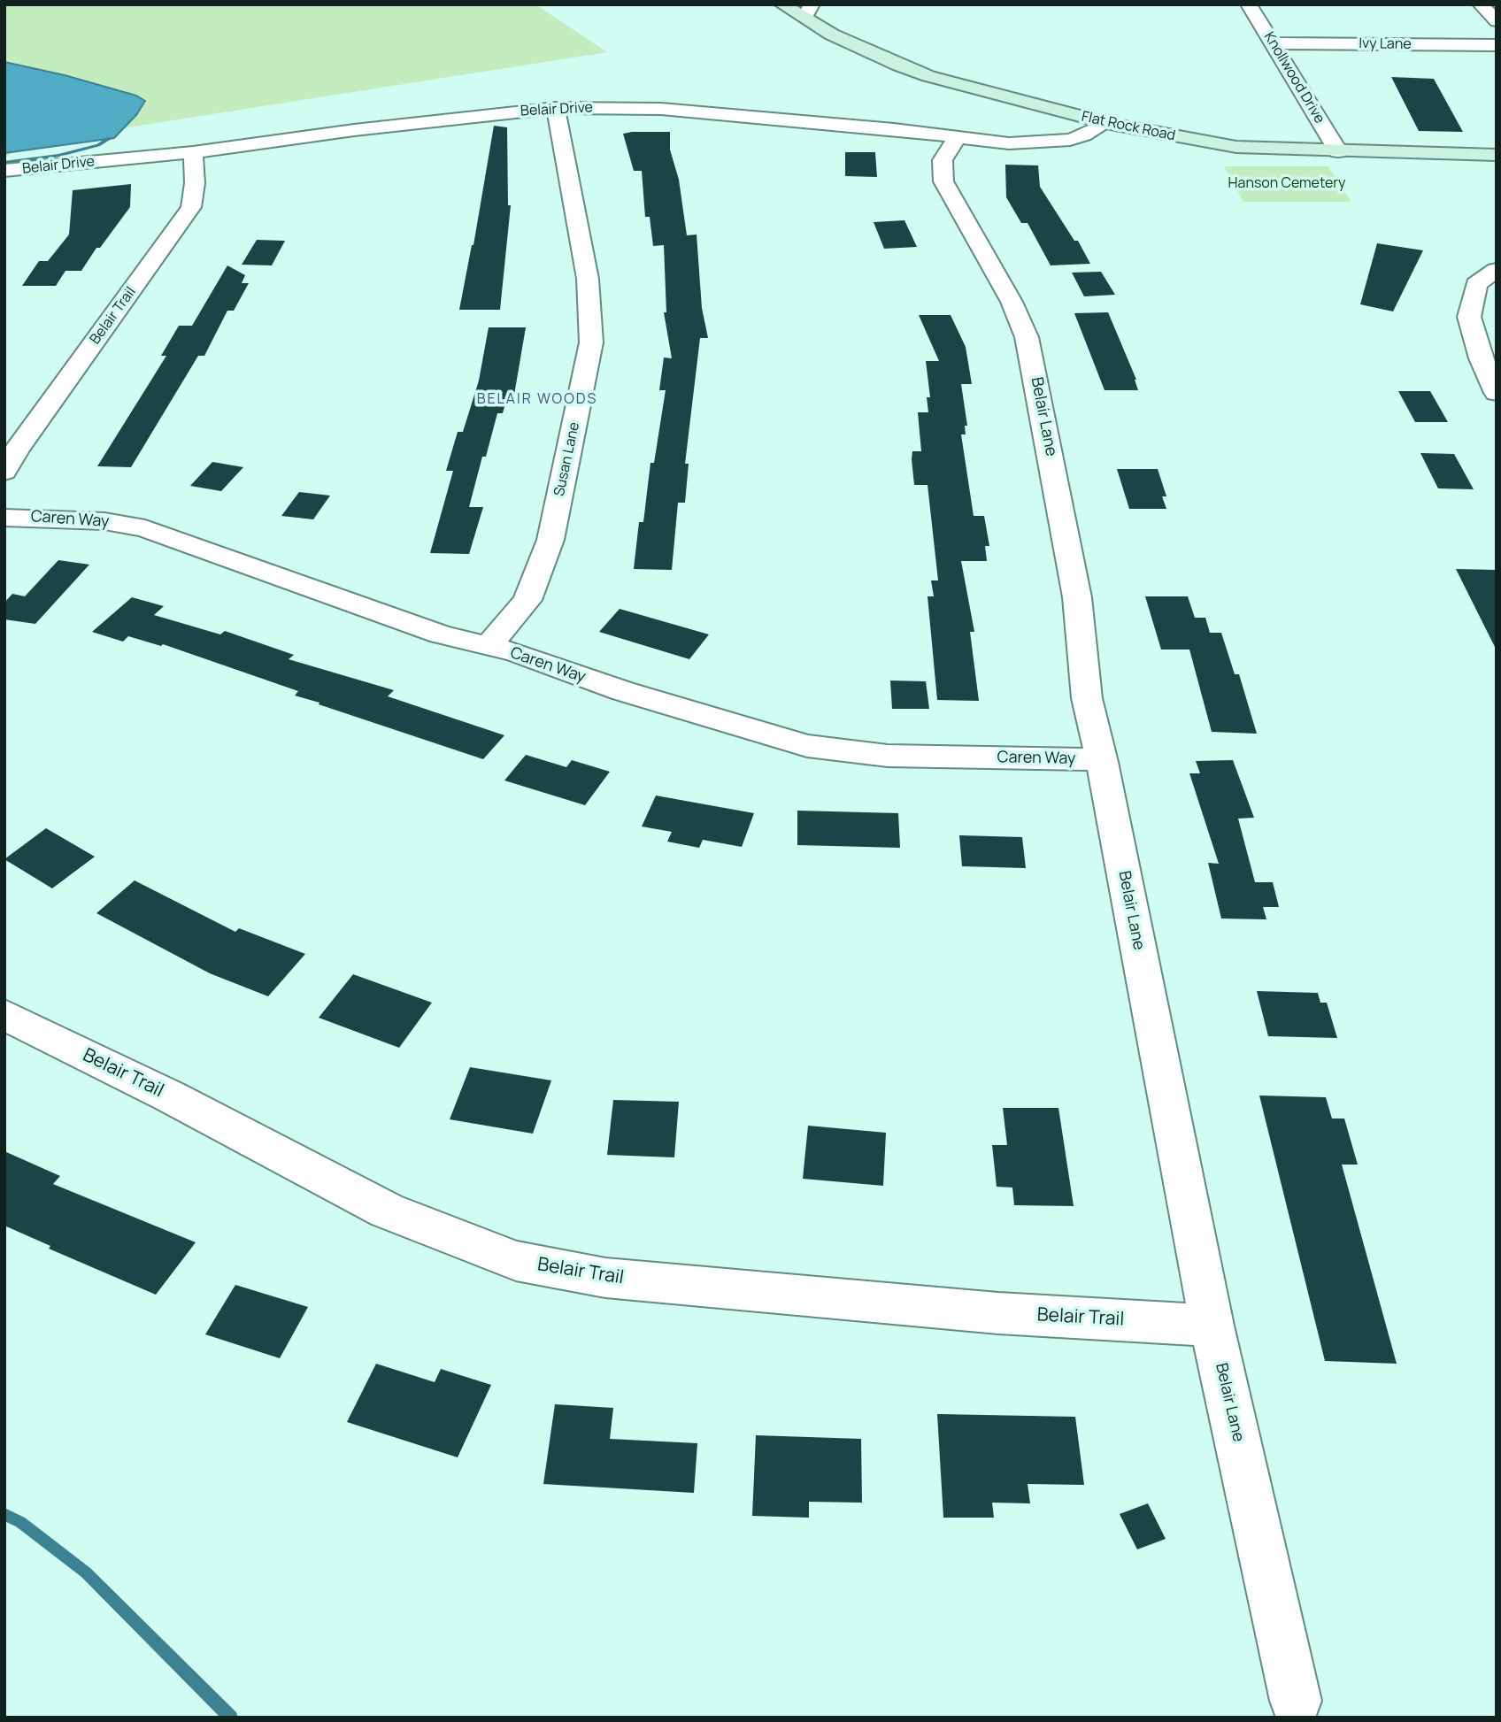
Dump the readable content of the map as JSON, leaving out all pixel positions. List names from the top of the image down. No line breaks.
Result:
{"streets":{"street":["Ivy Lane","Knollwood Drive","Belair Drive","Flat Rock Road","Belair Trail","Belair Lane","Susan Lane","Caren Way"]},"crossings":[["Ivy Lane","Knollwood Drive"],["Knollwood Drive","Flat Rock Road"],["Belair Drive","Flat Rock Road"],["Belair Drive","Belair Trail"],["Belair Drive","Belair Lane"],["Belair Drive","Susan Lane"],["Belair Trail","Belair Lane"],["Belair Lane","Caren Way"],["Susan Lane","Caren Way"]],"districts":["BELAIR WOODS"],"parks":["Hanson Cemetery"]}
